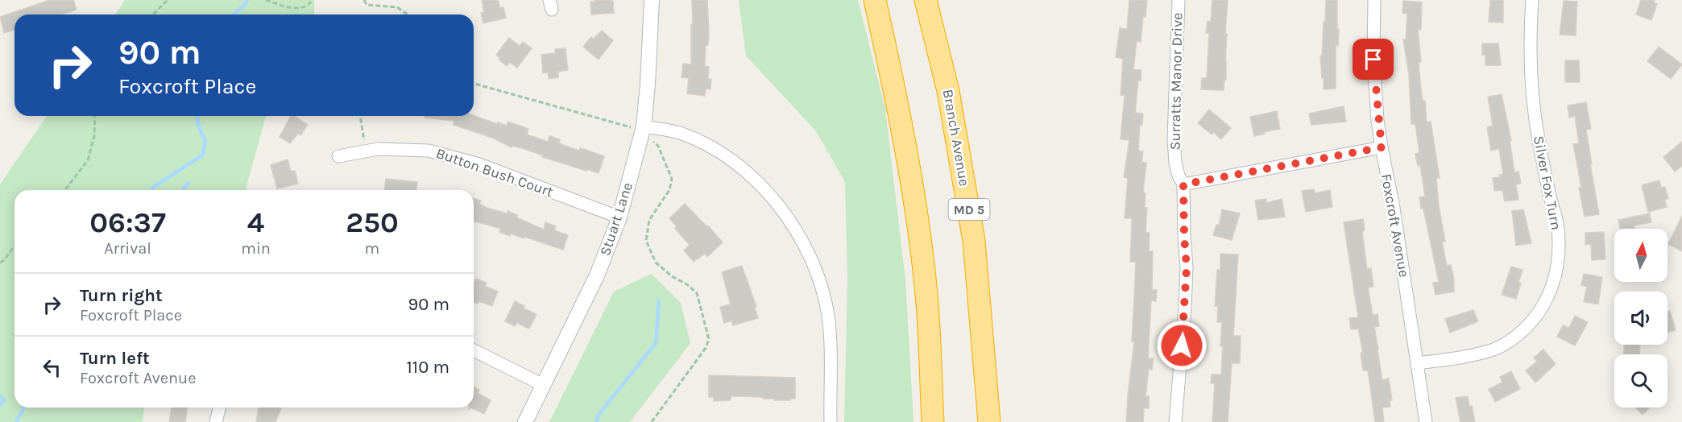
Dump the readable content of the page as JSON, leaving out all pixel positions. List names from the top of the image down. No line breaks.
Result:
{"streets":{"highway":["Branch Avenue","MD 5"],"street":["Surratts Manor Drive","Button Bush Court","Silver Fox Turn","Stuart Lane","Foxcroft Avenue"]},"crossings":[["Button Bush Court","Stuart Lane"],["Silver Fox Turn","Foxcroft Avenue"]],"north":"top","page":{"turn":["90 m","Foxcroft Place"],"eta":["06:37","Arrival","4","min","250","m"],"list":[{"name":"Turn right","note":"Foxcroft Place","value":"90 m"},{"name":"Turn left","note":"Foxcroft Avenue","value":"110 m"}]}}
